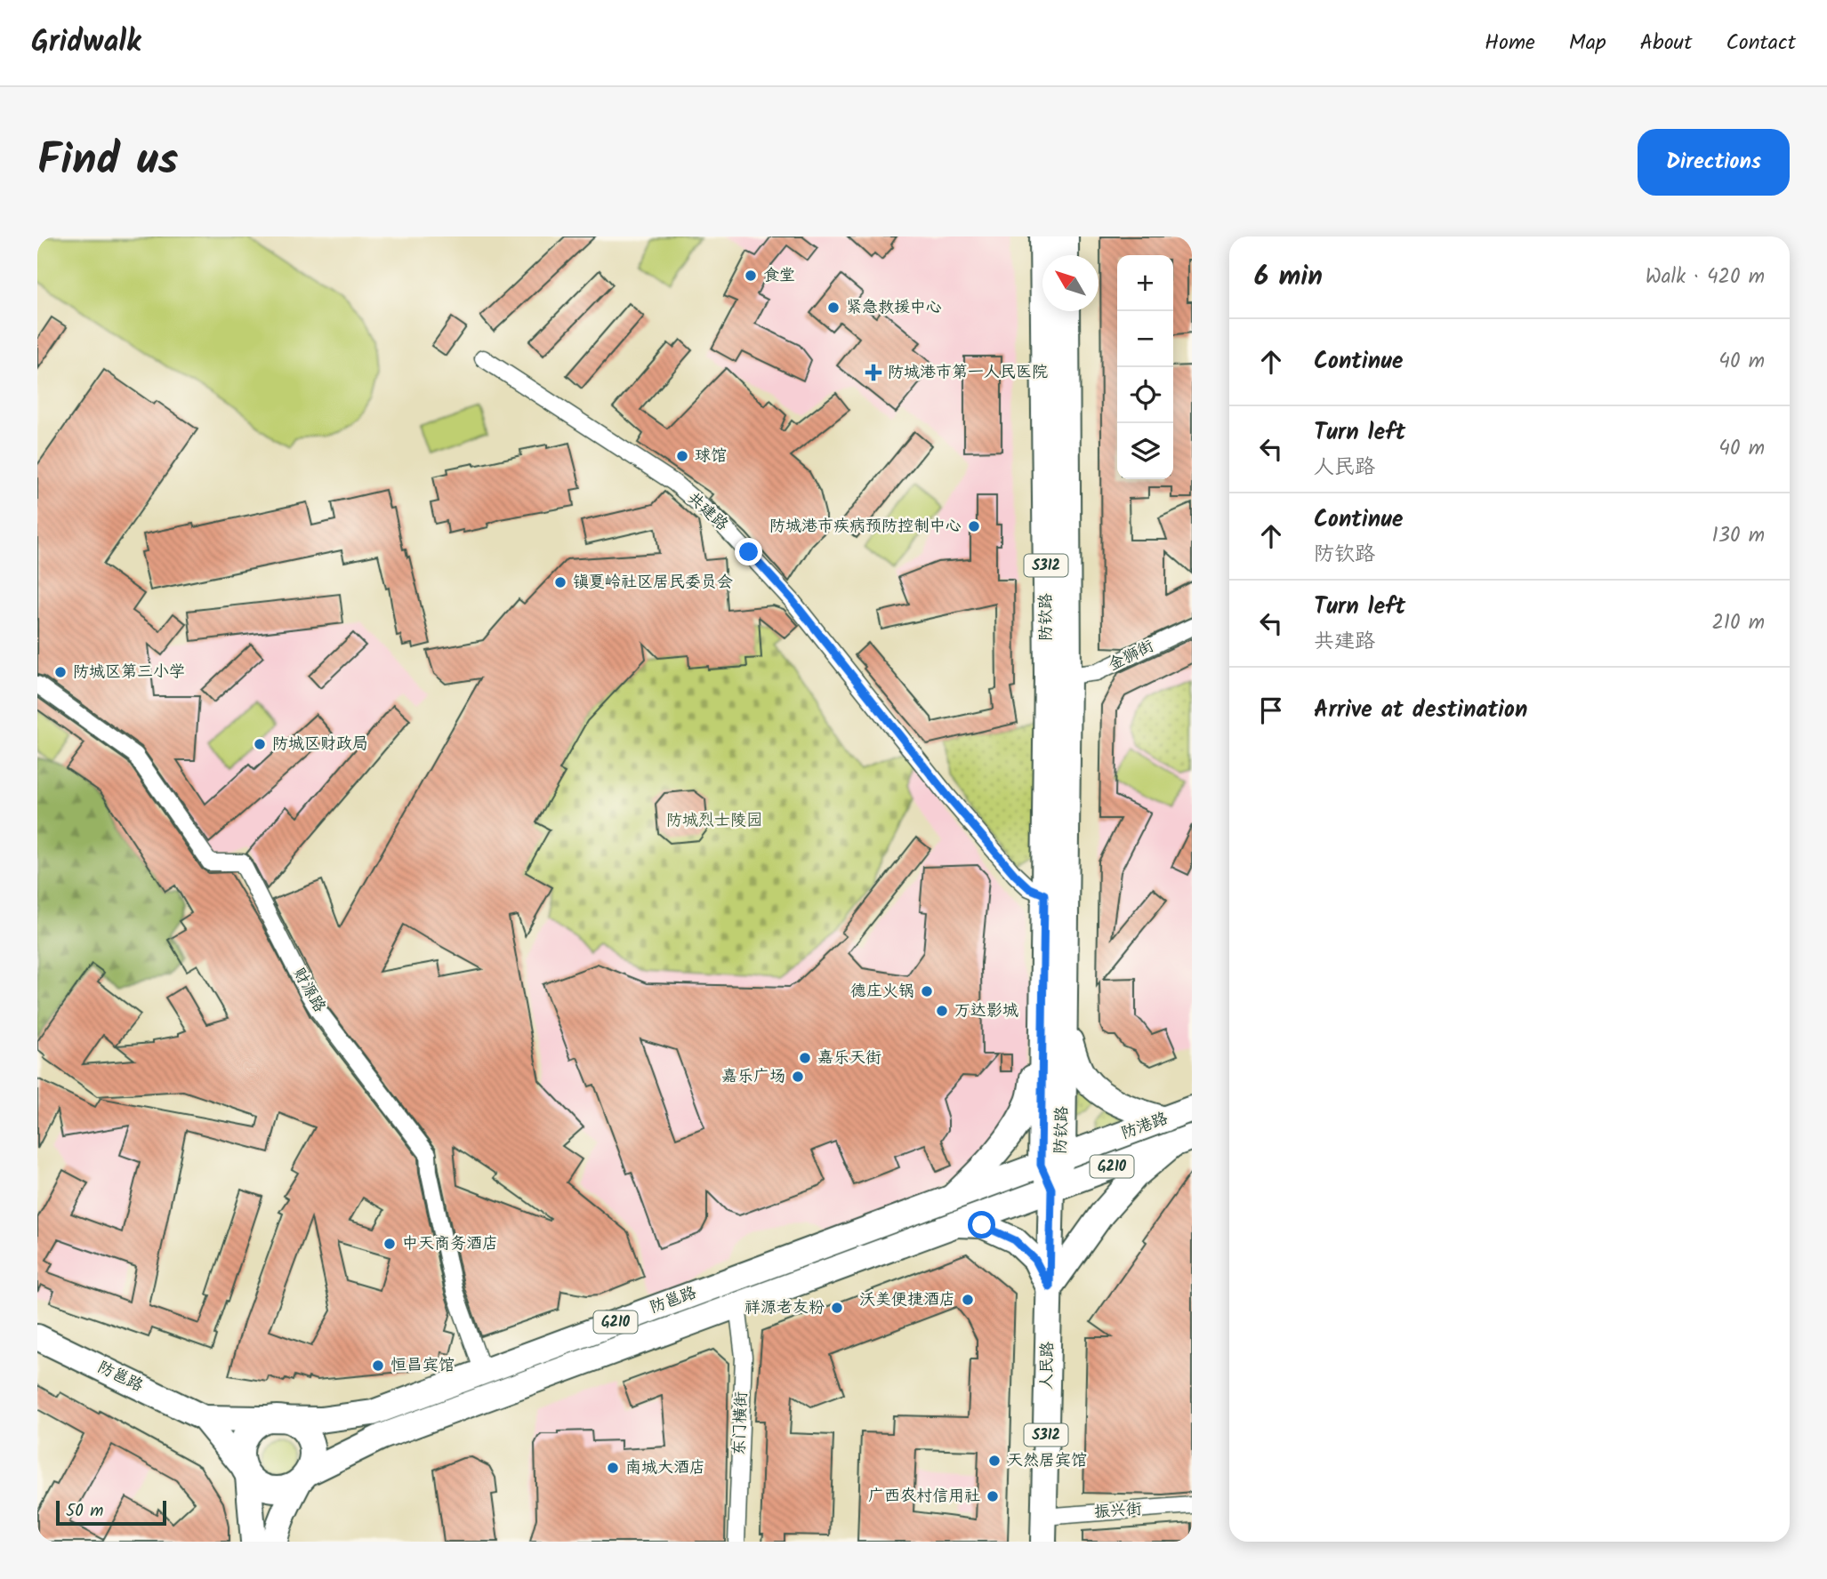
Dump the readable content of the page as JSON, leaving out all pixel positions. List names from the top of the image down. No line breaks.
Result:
{"streets":{"main road":["S312","防钦路","防港路","G210","防邕路","人民路"],"street":["共建路","金狮街","财源路","东门横街","振兴街"]},"crossings":[["共建路","防钦路"],["防钦路","金狮街"],["防钦路","防港路"],["防钦路","防邕路"],["防钦路","人民路"],["财源路","防邕路"],["防港路","防邕路"],["防港路","人民路"],["G210","防邕路"],["防邕路","人民路"],["防邕路","东门横街"],["人民路","振兴街"]],"parks":["防城烈士陵园"],"places":{"other":["食堂","紧急救援中心","球馆","防城港市疾病预防控制中心","镇夏岭社区居民委员会","防城区第三小学","防城区财政局","德庄火锅","万达影城","嘉乐天街","嘉乐广场","中天商务酒店","沃美便捷酒店","祥源老友粉","恒昌宾馆","天然居宾馆","南城大酒店","广西农村信用社"],"health":["防城港市第一人民医院"]},"scale_bar":"50 m","north":"top left","page":{"header":"Gridwalk","nav":["Home","Map","About","Contact"],"title":"Find us","buttons":"Directions","heading":["6 min","Walk · 420 m"],"map_buttons":["+","−"],"list":[["Continue","40 m"],["Turn left","人民路","40 m"],["Continue","防钦路","130 m"],["Turn left","共建路","210 m"],"Arrive at destination"],"scale":"50 m"}}
